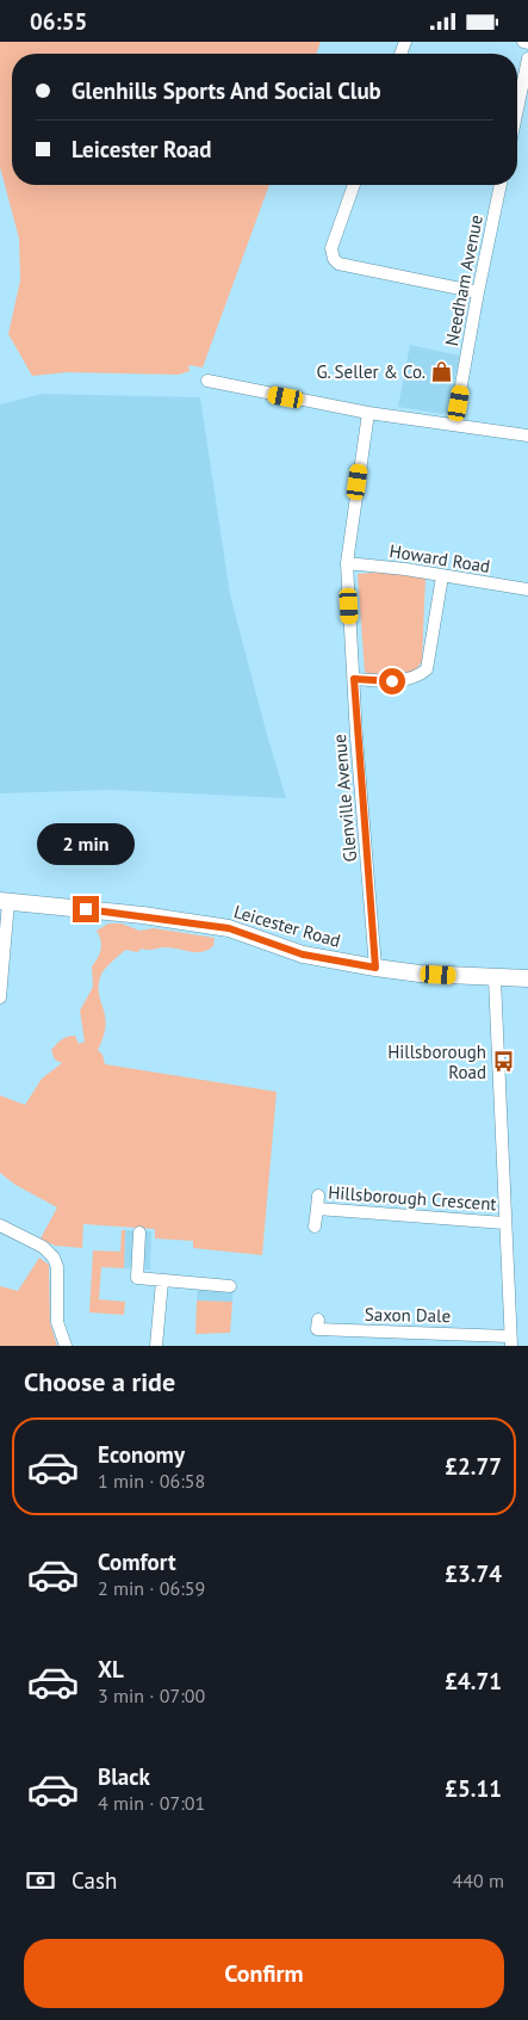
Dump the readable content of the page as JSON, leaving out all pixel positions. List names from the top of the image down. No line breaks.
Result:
{"streets":{"main road":["Leicester Road"],"street":["Needham Avenue","Howard Road","Glenville Avenue","Hillsborough Crescent","Saxon Dale"]},"crossings":[["Howard Road","Glenville Avenue"],["Glenville Avenue","Leicester Road"]],"places":{"shop":["G. Seller & Co."],"bus stop":["Hillsborough Road"]},"page":{"status":"06:55","banner":["Glenhills Sports And Social Club","Leicester Road"],"bubble":"2 min","heading":"Choose a ride","list":[{"name":"Economy","note":"1 min · 06:58","value":"£2.77"},{"name":"Comfort","note":"2 min · 06:59","value":"£3.74"},{"name":"XL","note":"3 min · 07:00","value":"£4.71"},{"name":"Black","note":"4 min · 07:01","value":"£5.11"}],"pay":["Cash","440 m"],"buttons":"Confirm"}}
